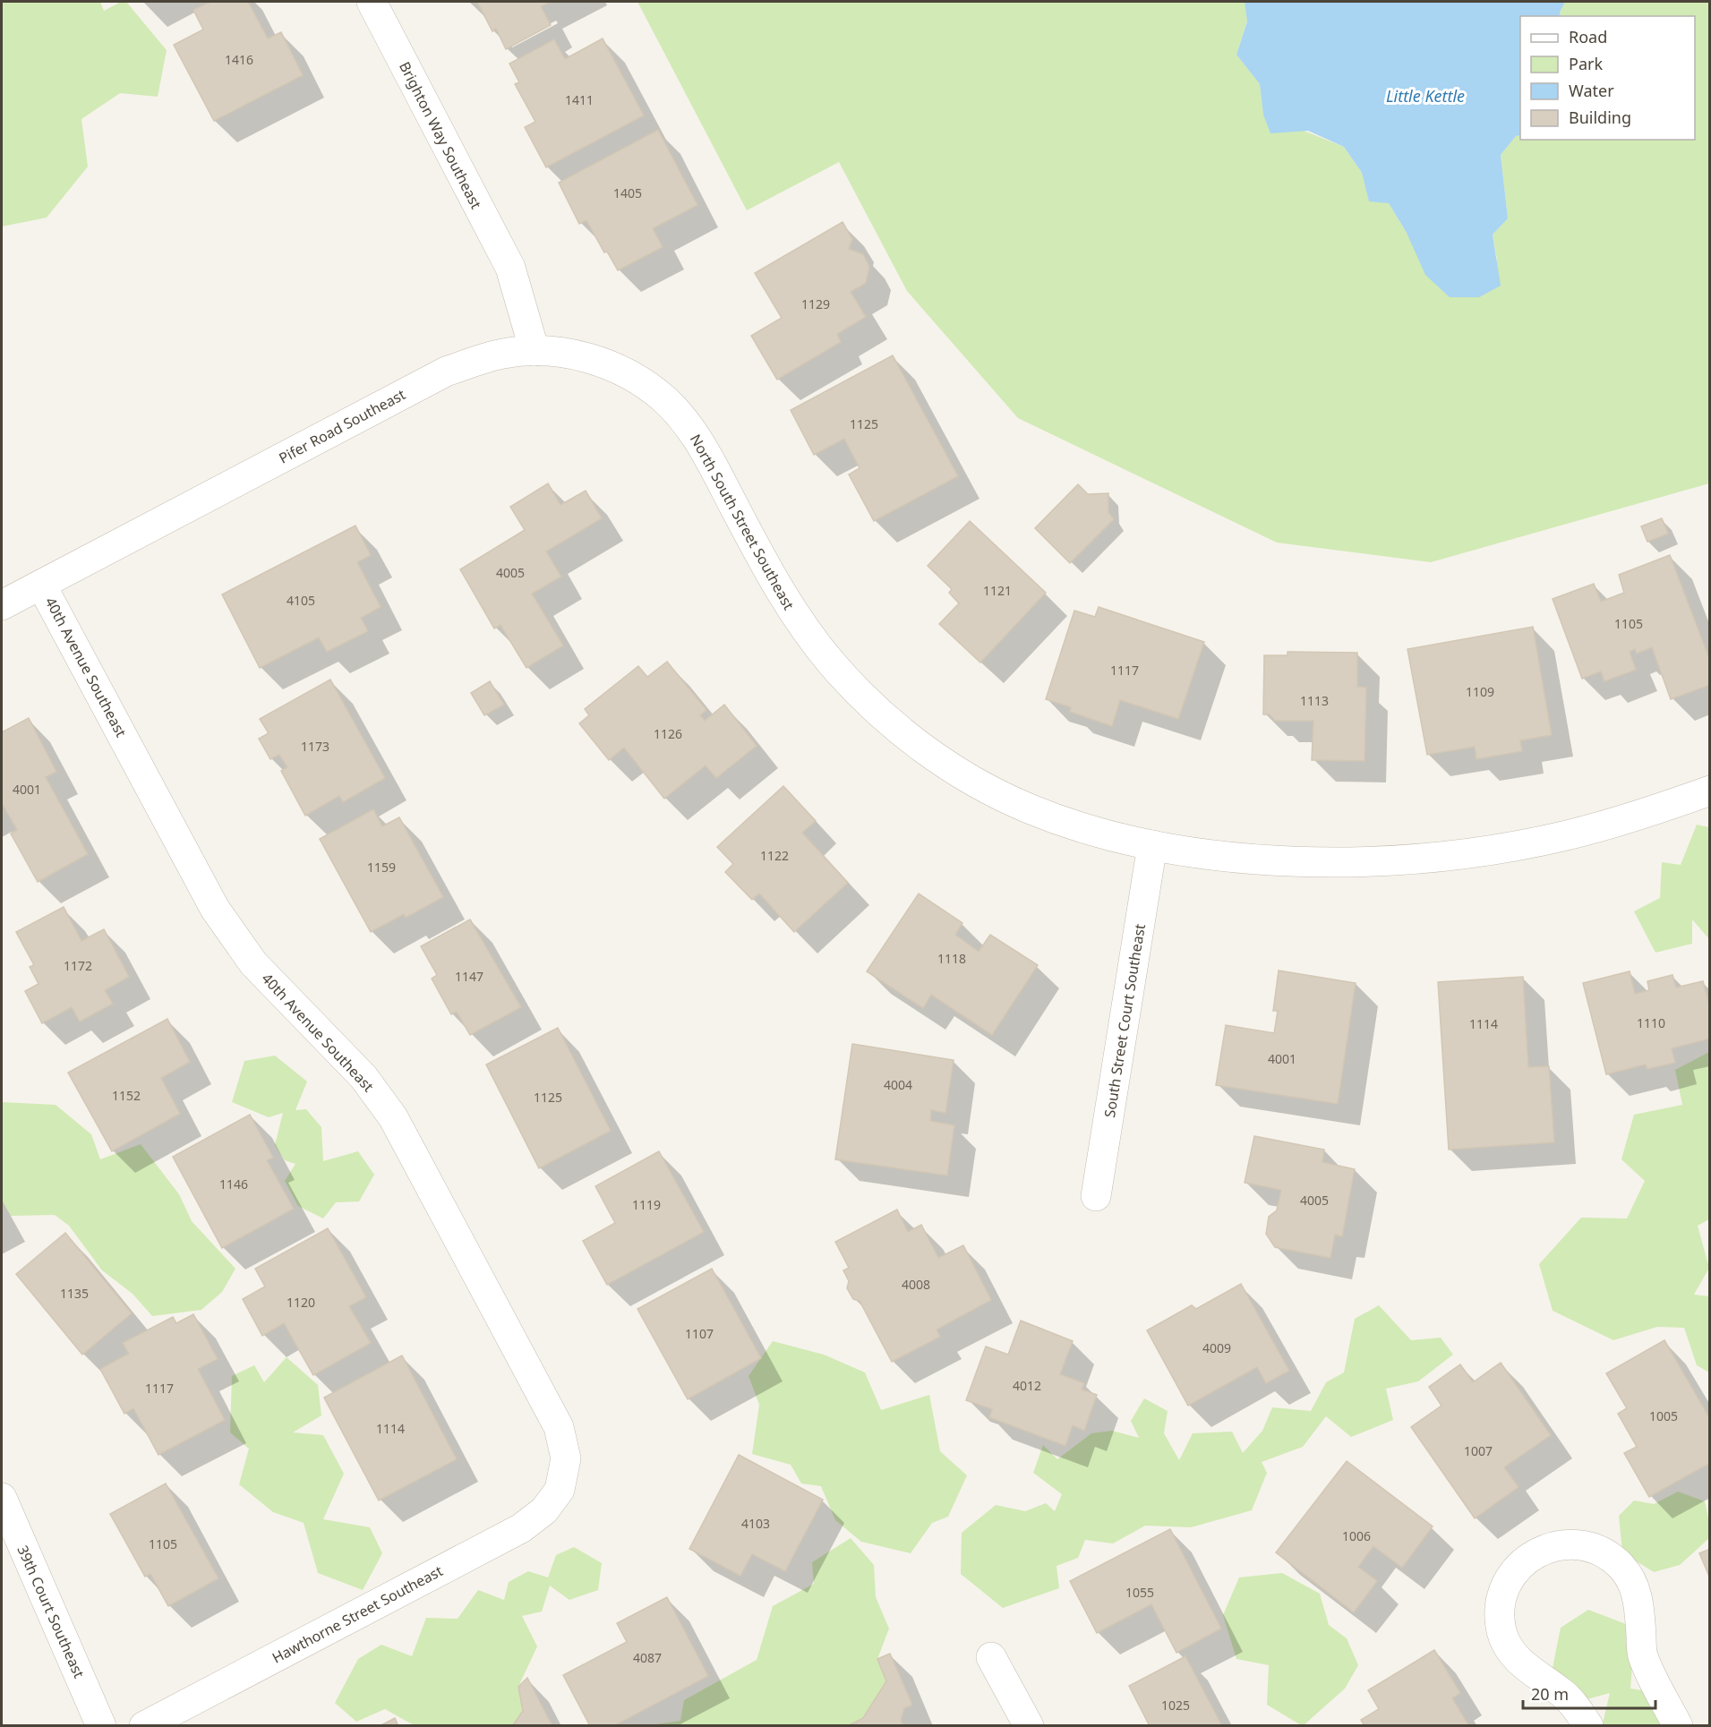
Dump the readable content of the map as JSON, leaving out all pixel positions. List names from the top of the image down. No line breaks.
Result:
{"streets":{"street":["Brighton Way Southeast","Pifer Road Southeast","North South Street Southeast","40th Avenue Southeast","South Street Court Southeast","39th Court Southeast","Hawthorne Street Southeast"]},"crossings":[["Brighton Way Southeast","Pifer Road Southeast"],["Pifer Road Southeast","North South Street Southeast"],["Pifer Road Southeast","40th Avenue Southeast"],["North South Street Southeast","South Street Court Southeast"],["40th Avenue Southeast","Hawthorne Street Southeast"]],"water":["Little Kettle"],"house_numbers":["1416","1411","1405","1129","1125","4005","1121","4105","1105","1117","1109","1113","1126","1173","4001","1122","1159","1118","1172","1147","1110","1114","4001","4004","1152","1125","1146","4005","1119","4008","1135","1120","1107","4009","4012","1117","1005","1114","1007","4103","1006","1105","1055","4087","1025"],"legend":["Road","Park","Water","Building"],"scale_bar":"20 m"}
